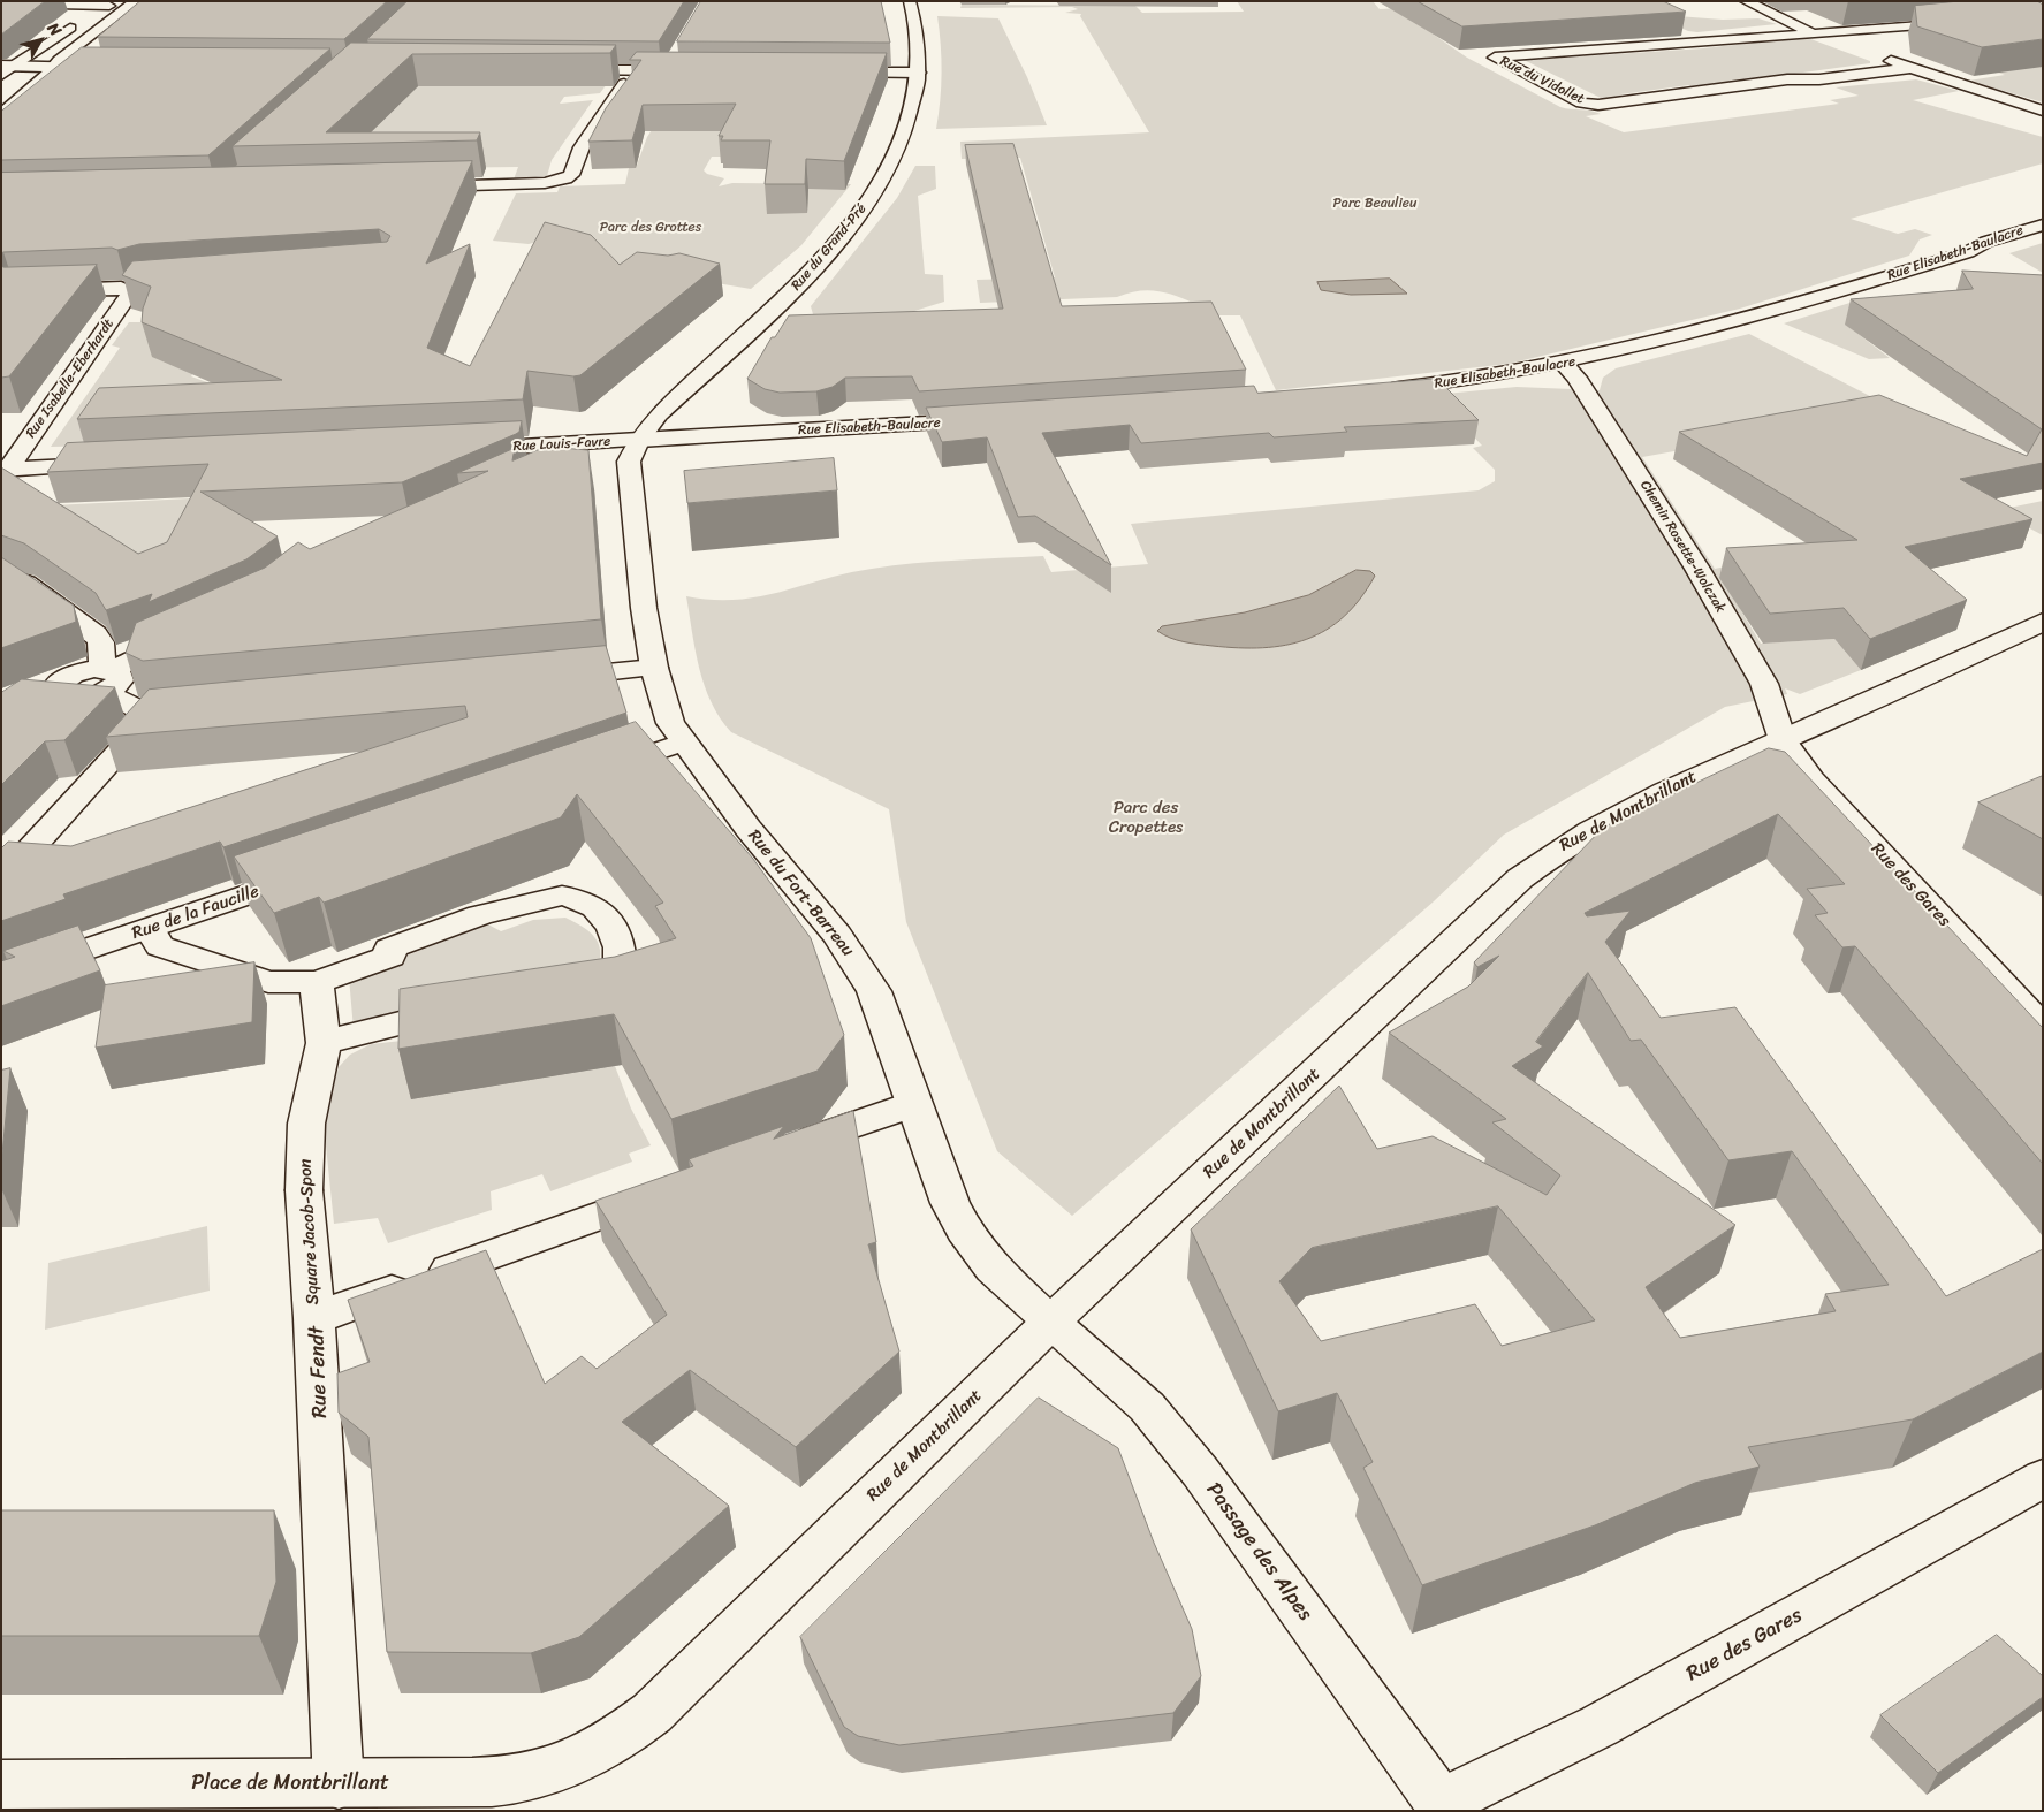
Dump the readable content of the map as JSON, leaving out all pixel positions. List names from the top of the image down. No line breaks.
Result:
{"streets":{"street":["Rue du Vidollet","Rue du Grand-Pré","Rue Elisabeth-Baulacre","Rue Isabelle-Eberhardt","Rue Louis-Favre","Chemin Rosette-Wolczak","Rue de Montbrillant","Rue des Gares","Rue du Fort-Barreau","Rue de la Faucille","Square Jacob-Spon","Rue Fendt","Passage des Alpes","Place de Montbrillant"]},"crossings":[["Rue du Grand-Pré","Rue Elisabeth-Baulacre"],["Rue du Grand-Pré","Rue Louis-Favre"],["Rue du Grand-Pré","Rue du Fort-Barreau"],["Rue Elisabeth-Baulacre","Rue Louis-Favre"],["Rue Elisabeth-Baulacre","Chemin Rosette-Wolczak"],["Rue Elisabeth-Baulacre","Rue du Fort-Barreau"],["Rue Louis-Favre","Rue du Fort-Barreau"],["Chemin Rosette-Wolczak","Rue de Montbrillant"],["Chemin Rosette-Wolczak","Rue des Gares"],["Rue de Montbrillant","Rue des Gares"],["Rue de Montbrillant","Rue du Fort-Barreau"],["Rue de Montbrillant","Passage des Alpes"],["Rue de Montbrillant","Place de Montbrillant"],["Rue des Gares","Passage des Alpes"],["Rue du Fort-Barreau","Passage des Alpes"],["Square Jacob-Spon","Rue Fendt"],["Rue Fendt","Place de Montbrillant"]],"parks":["Parc Beaulieu","Parc des Grottes","Parc des Cropettes"],"north":"top right"}
